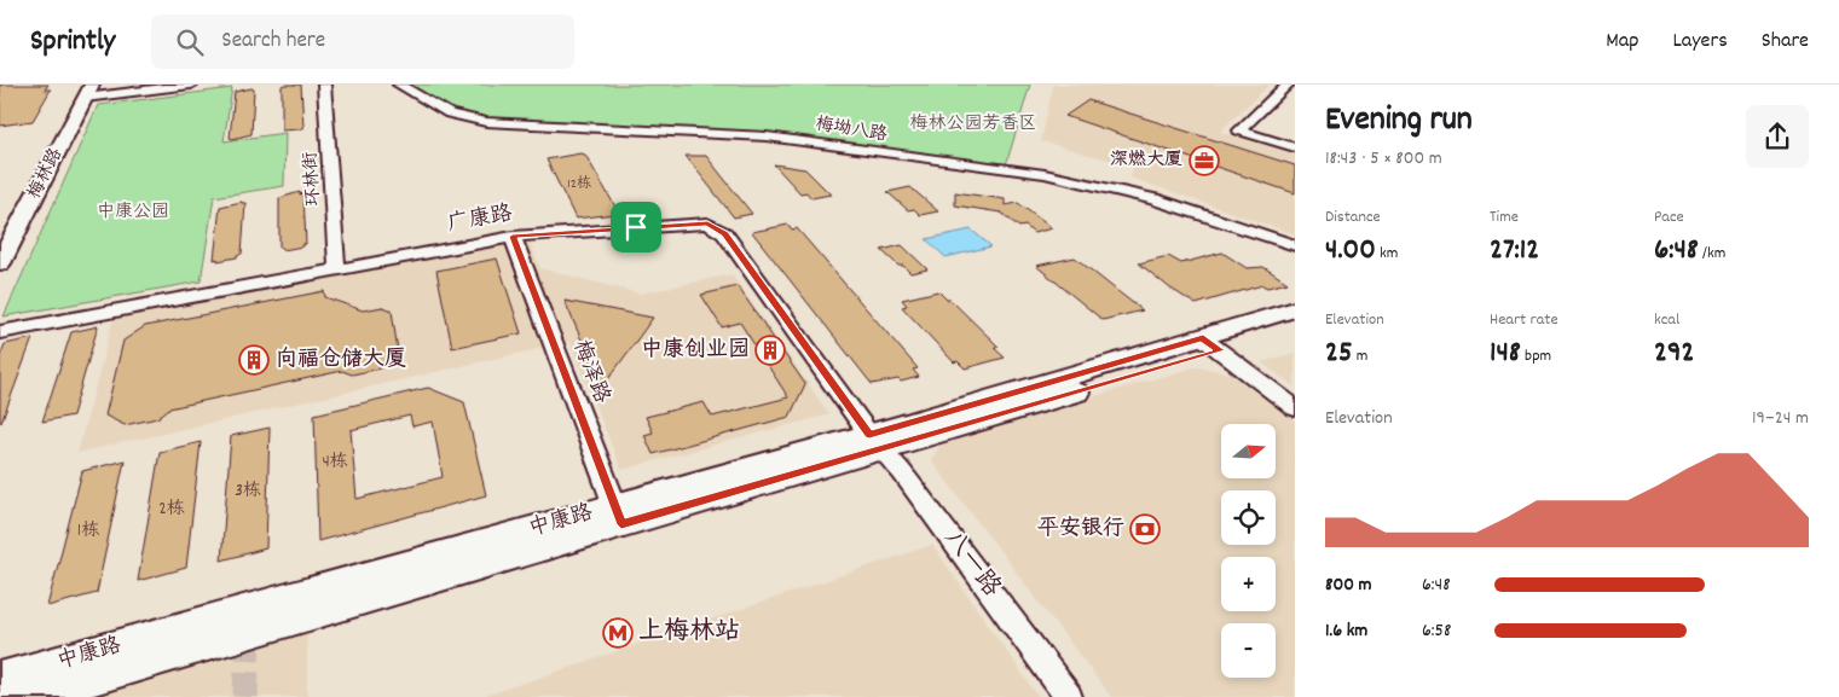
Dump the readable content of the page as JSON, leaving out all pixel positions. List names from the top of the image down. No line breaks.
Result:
{"streets":{"main road":["梅林路","中康路"],"street":["梅坳八路","环林街","广康路","梅泽路","八一路"]},"crossings":[["环林街","广康路"],["广康路","梅泽路"],["广康路","中康路"],["广康路","八一路"],["梅泽路","中康路"],["中康路","八一路"]],"parks":["梅林公园芳香区","中康公园"],"places":{"office":["深燃大厦"],"building":["中康创业园","向福仓储大厦"],"bank":["平安银行"],"metro station":["上梅林站"]},"house_numbers":["12栋","4栋","3栋","2栋","1栋"],"north":"right","page":{"header":"Sprintly","search":"Search here","nav":["Map","Layers","Share"],"heading":["Evening run","18:43 · 5 × 800 m"],"stats":[["Distance","4.00 km"],["Time","27:12"],["Pace","6:48 /km"],["Elevation","25 m"],["Heart rate","148 bpm"],["kcal","292"]],"chart":["Elevation","19–24 m"],"map_buttons":["+","−"],"list":[{"name":"800 m","note":"6:48"},{"name":"1.6 km","note":"6:58"}]}}
